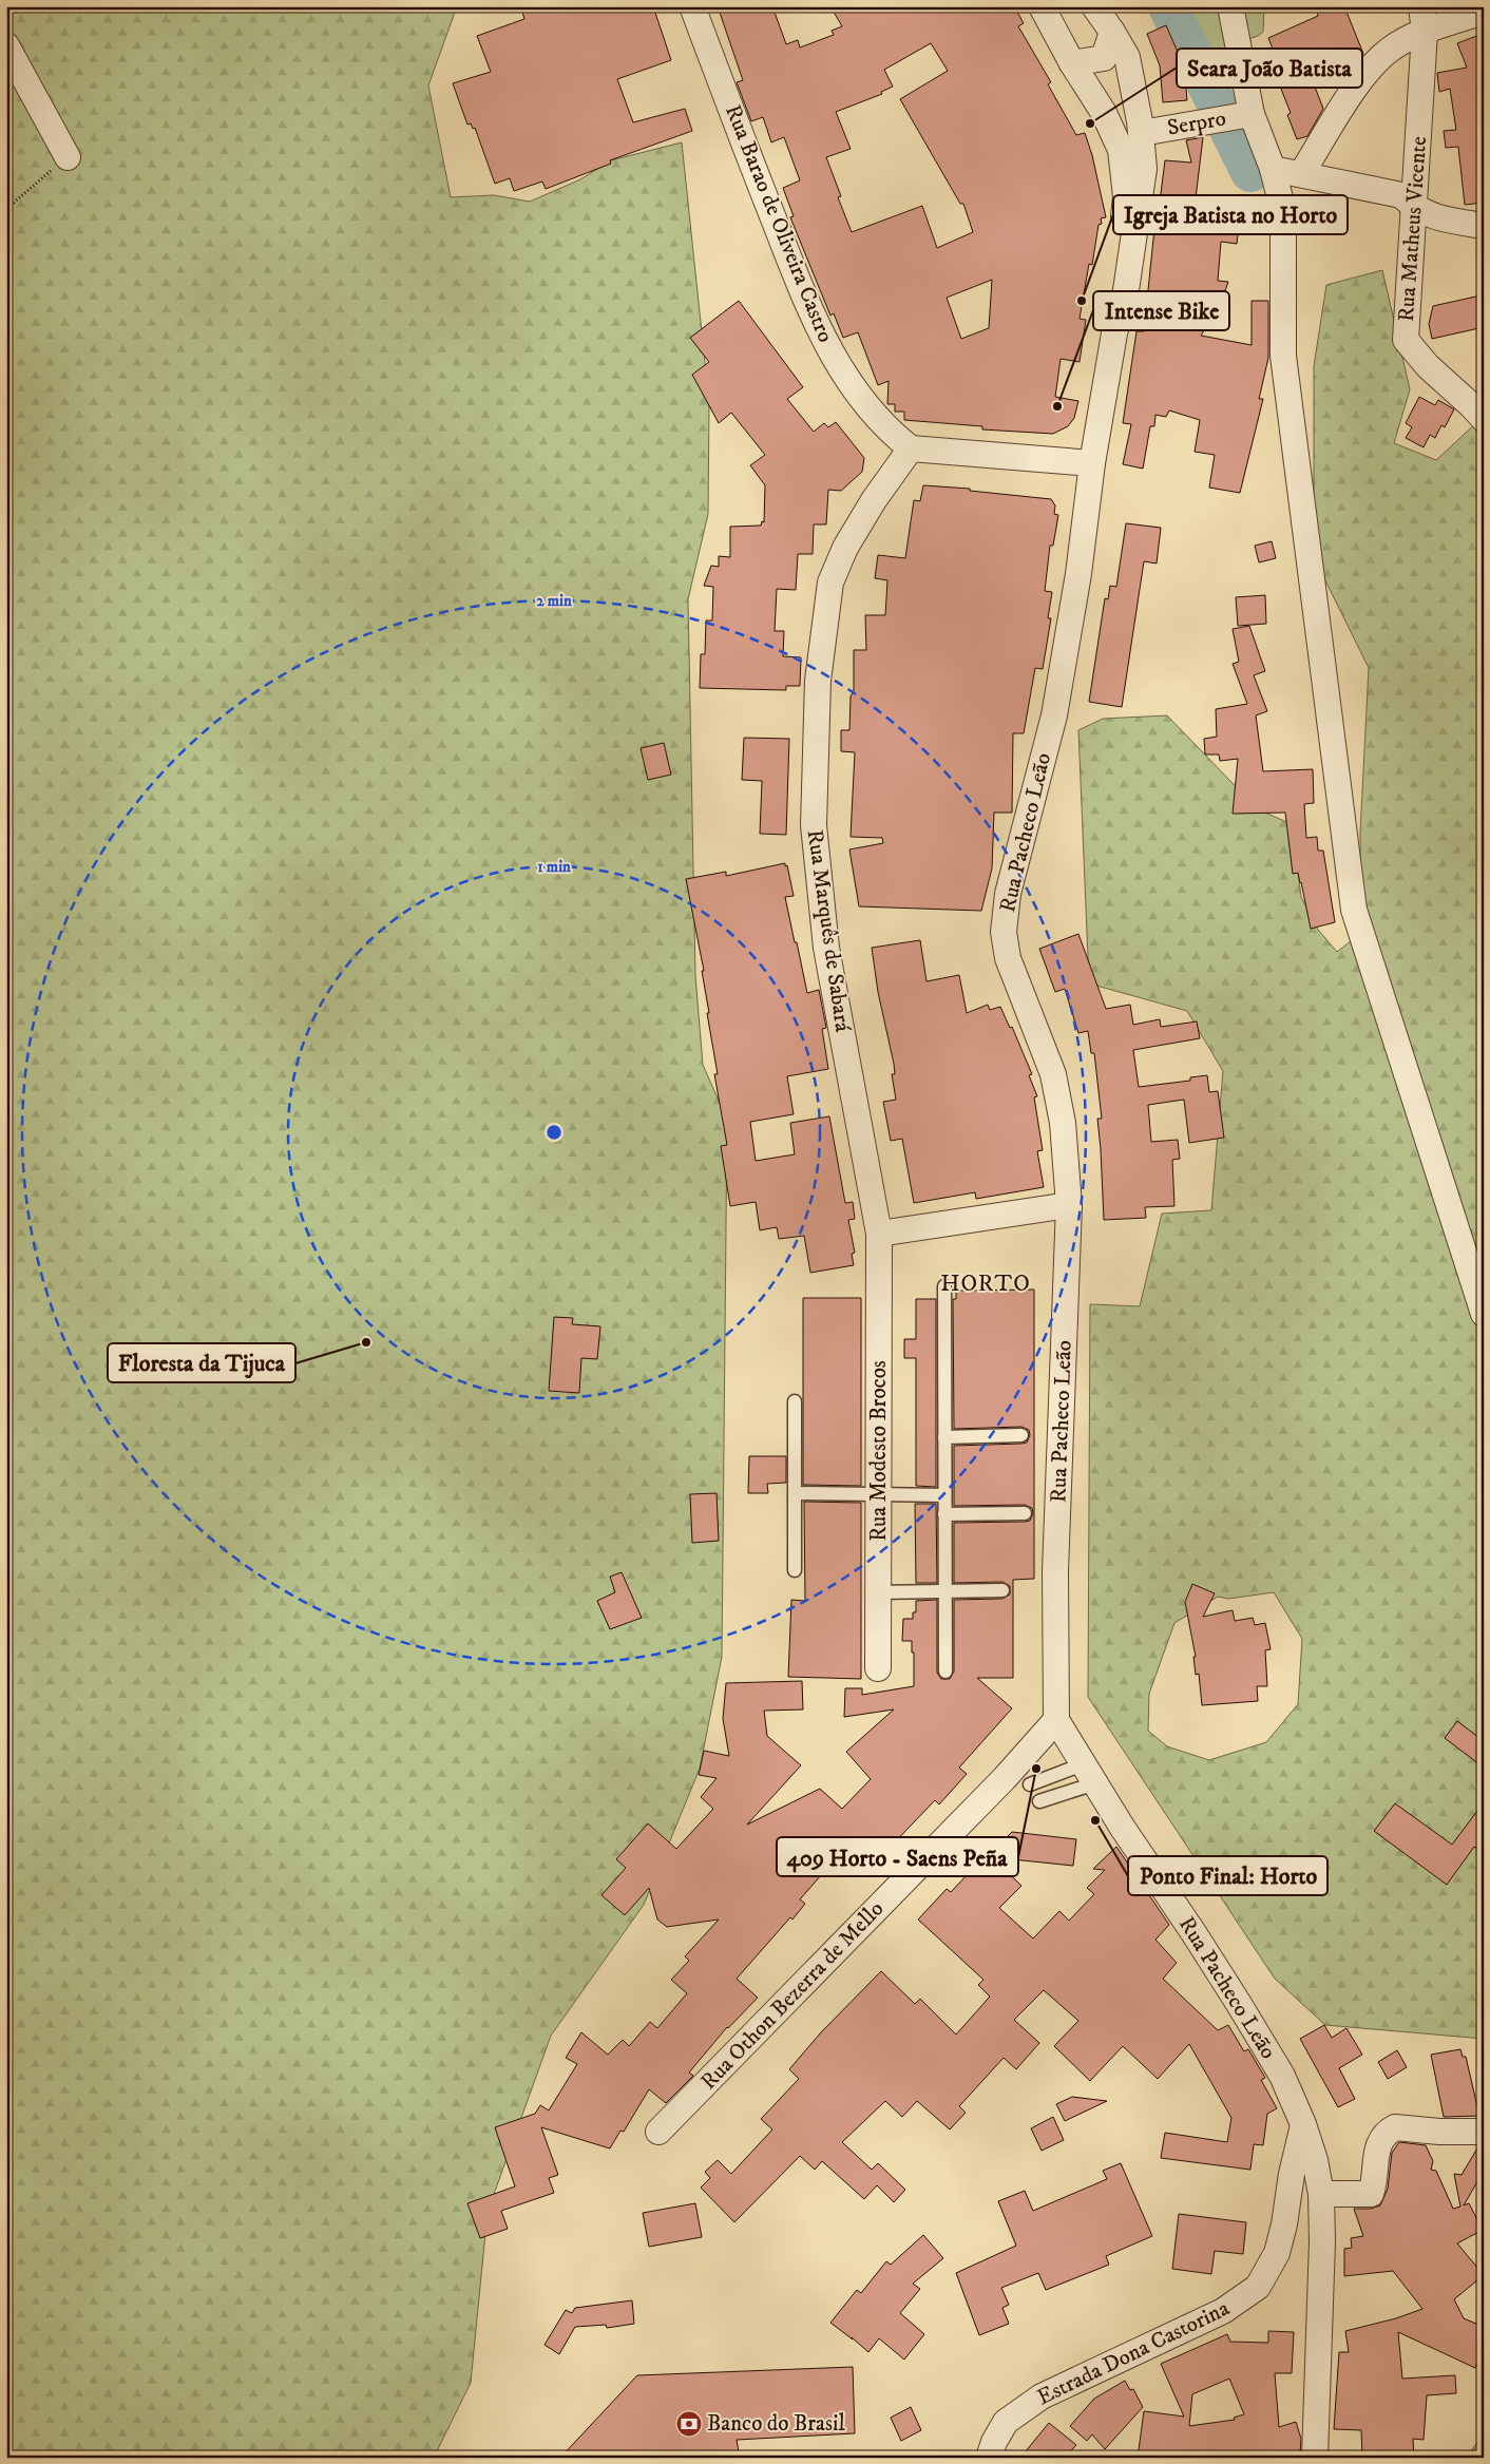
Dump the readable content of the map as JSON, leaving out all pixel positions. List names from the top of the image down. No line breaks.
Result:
{"streets":{"street":["Serpro","Rua Barao de Oliveira Castro","Rua Matheus Vicente","Rua Pacheco Leão","Rua Marquês de Sabará","Rua Modesto Brocos","Rua Othon Bezerra de Mello","Estrada Dona Castorina"]},"crossings":[["Serpro","Rua Pacheco Leão"],["Rua Barao de Oliveira Castro","Rua Marquês de Sabará"],["Rua Pacheco Leão","Rua Othon Bezerra de Mello"],["Rua Pacheco Leão","Estrada Dona Castorina"],["Rua Marquês de Sabará","Rua Modesto Brocos"]],"districts":["HORTO"],"places":{"other":["Seara João Batista","Igreja Batista no Horto","Intense Bike","Floresta da Tijuca","409 Horto - Saens Peña","Ponto Final: Horto"],"bank":["Banco do Brasil"]},"rings":["2 min","1 min"]}
